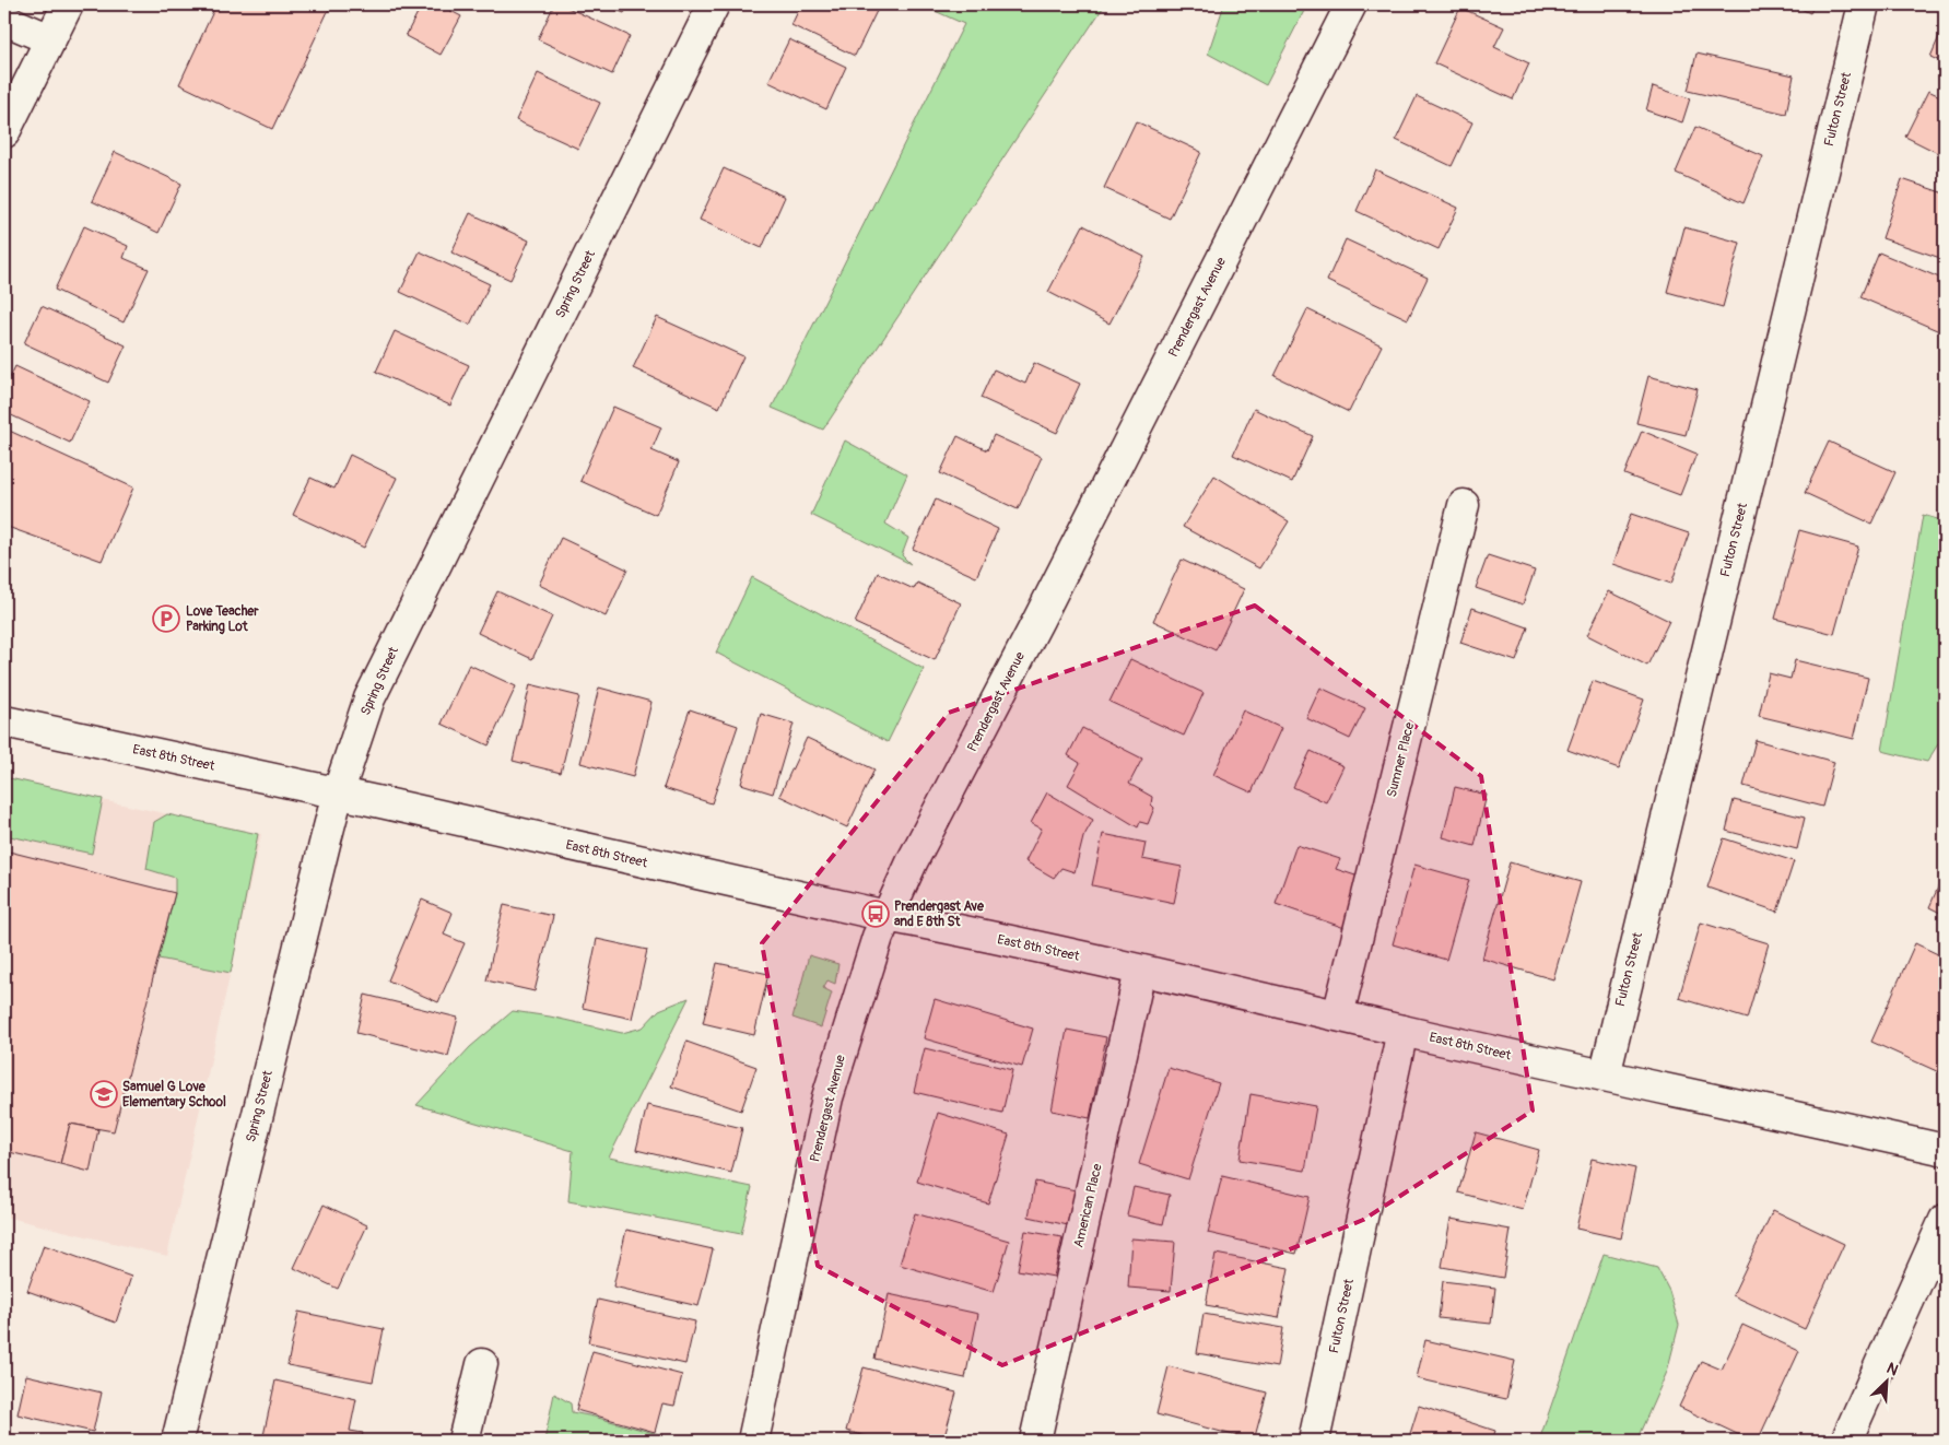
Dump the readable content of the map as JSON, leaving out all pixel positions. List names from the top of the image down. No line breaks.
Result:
{"streets":{"main road":["Fulton Street","Spring Street","Prendergast Avenue","East 8th Street","Sumner Place","American Place"]},"crossings":[["Fulton Street","East 8th Street"],["Spring Street","East 8th Street"],["Prendergast Avenue","East 8th Street"],["East 8th Street","Sumner Place"],["East 8th Street","American Place"]],"places":{"parking":["Love Teacher Parking Lot"],"bus stop":["Prendergast Ave and E 8th St"],"school or university":["Samuel G Love Elementary School"]},"north":"top right"}
